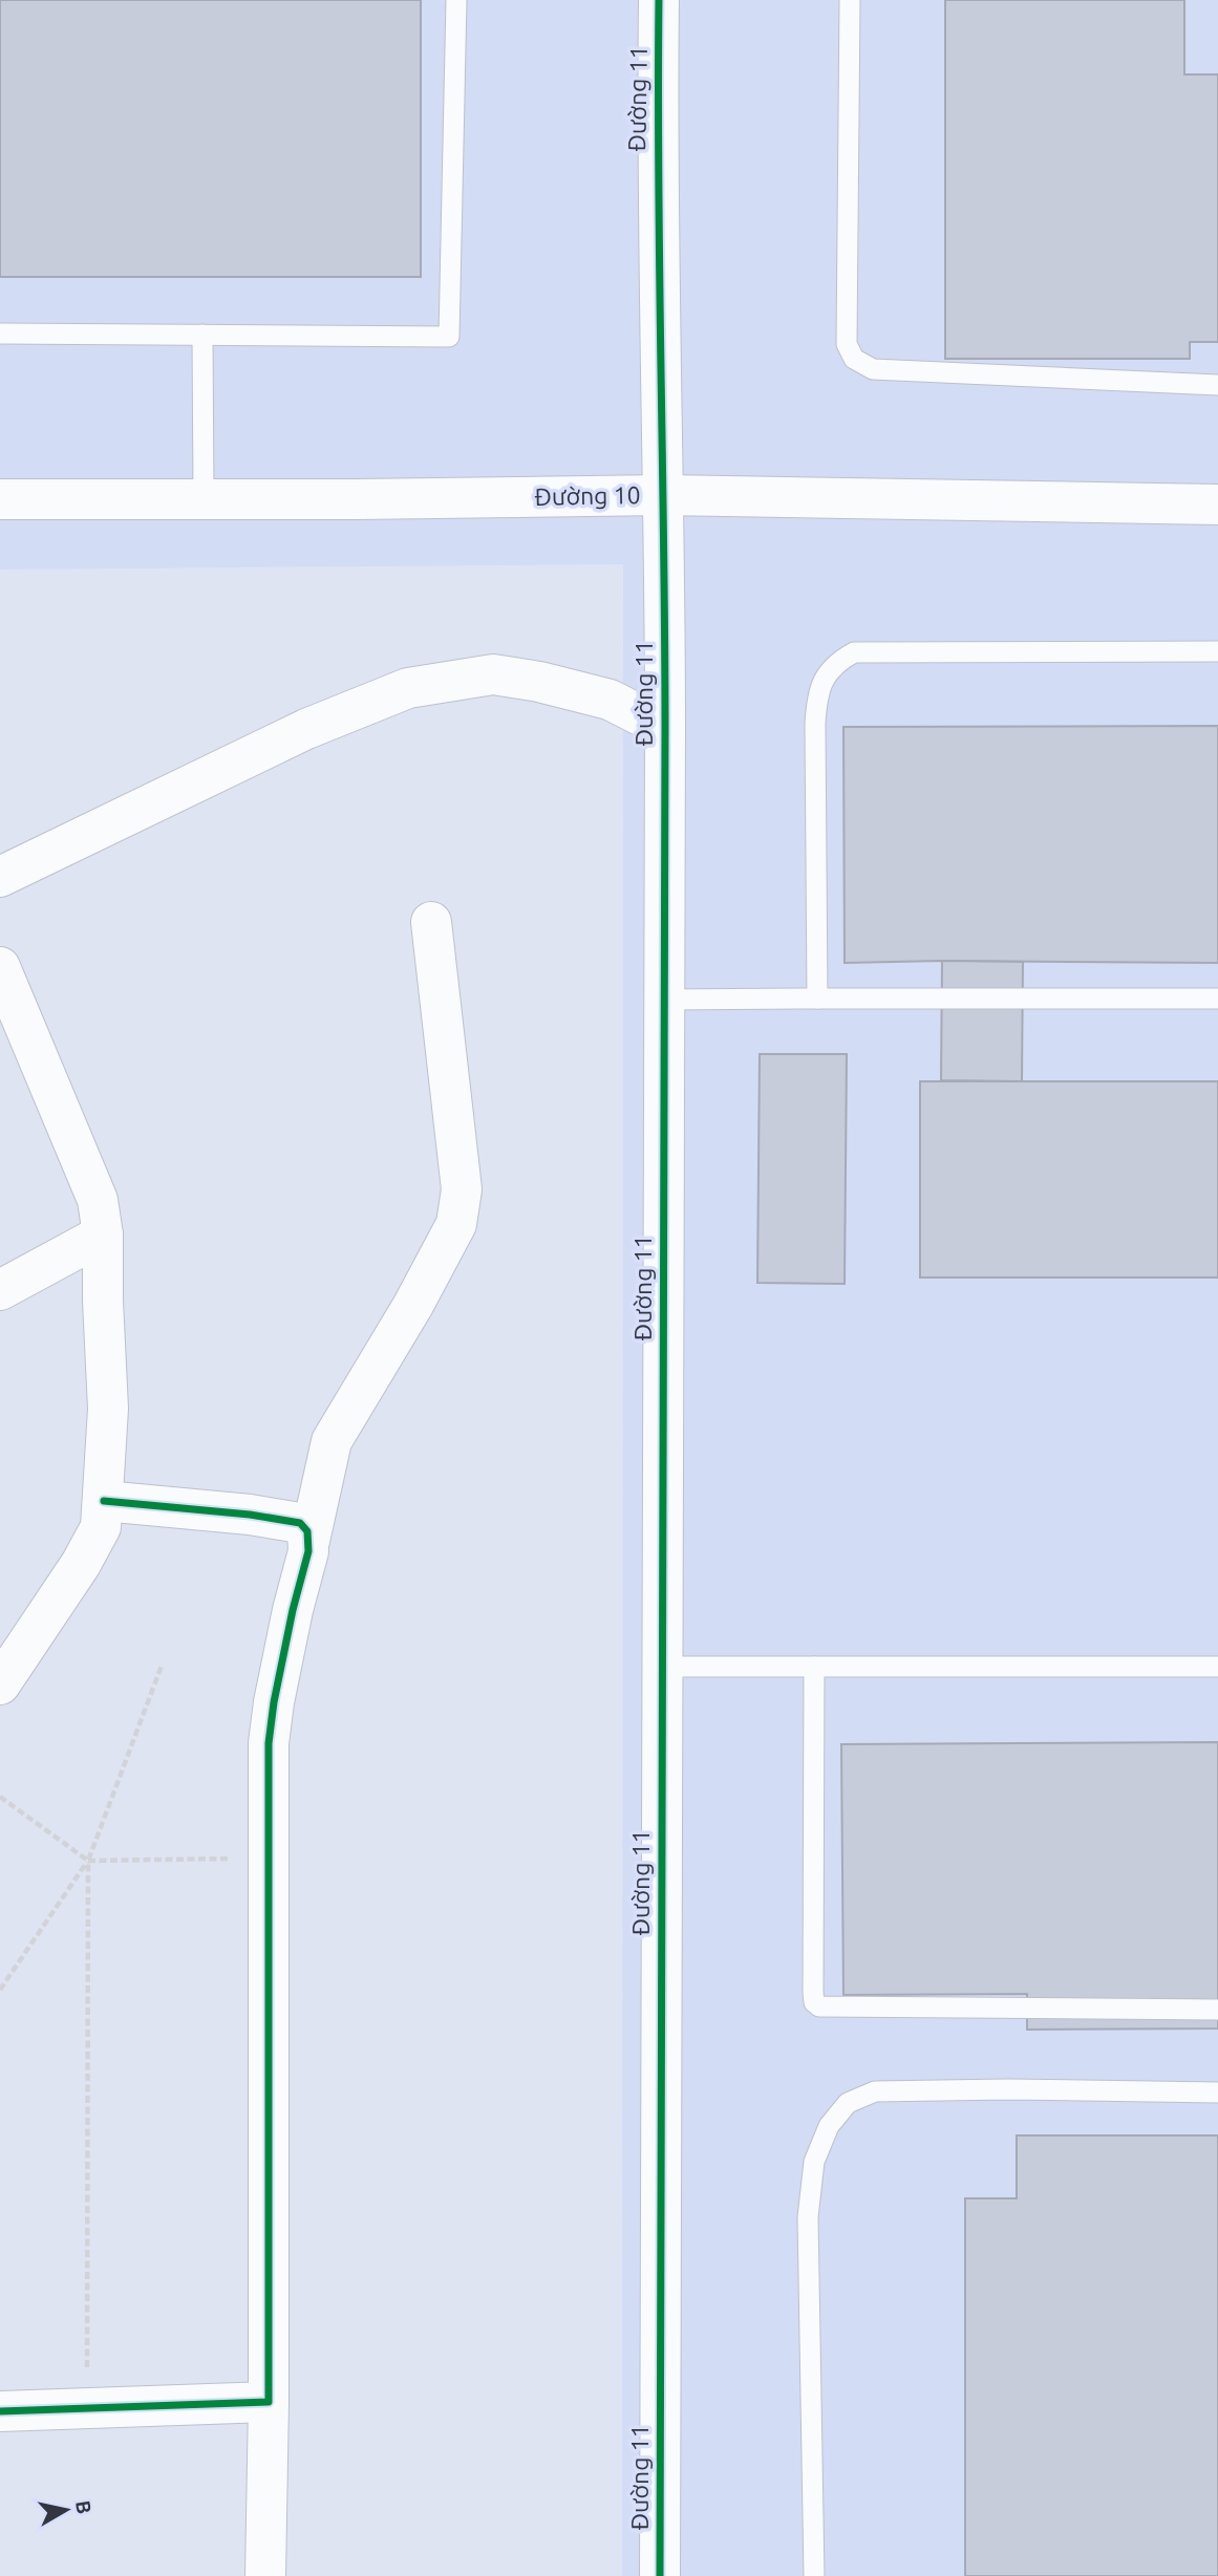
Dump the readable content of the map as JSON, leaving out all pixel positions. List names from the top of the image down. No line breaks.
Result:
{"streets":{"street":["Đường 11","Đường 10"]},"crossings":[["Đường 11","Đường 10"]],"north":"right"}
